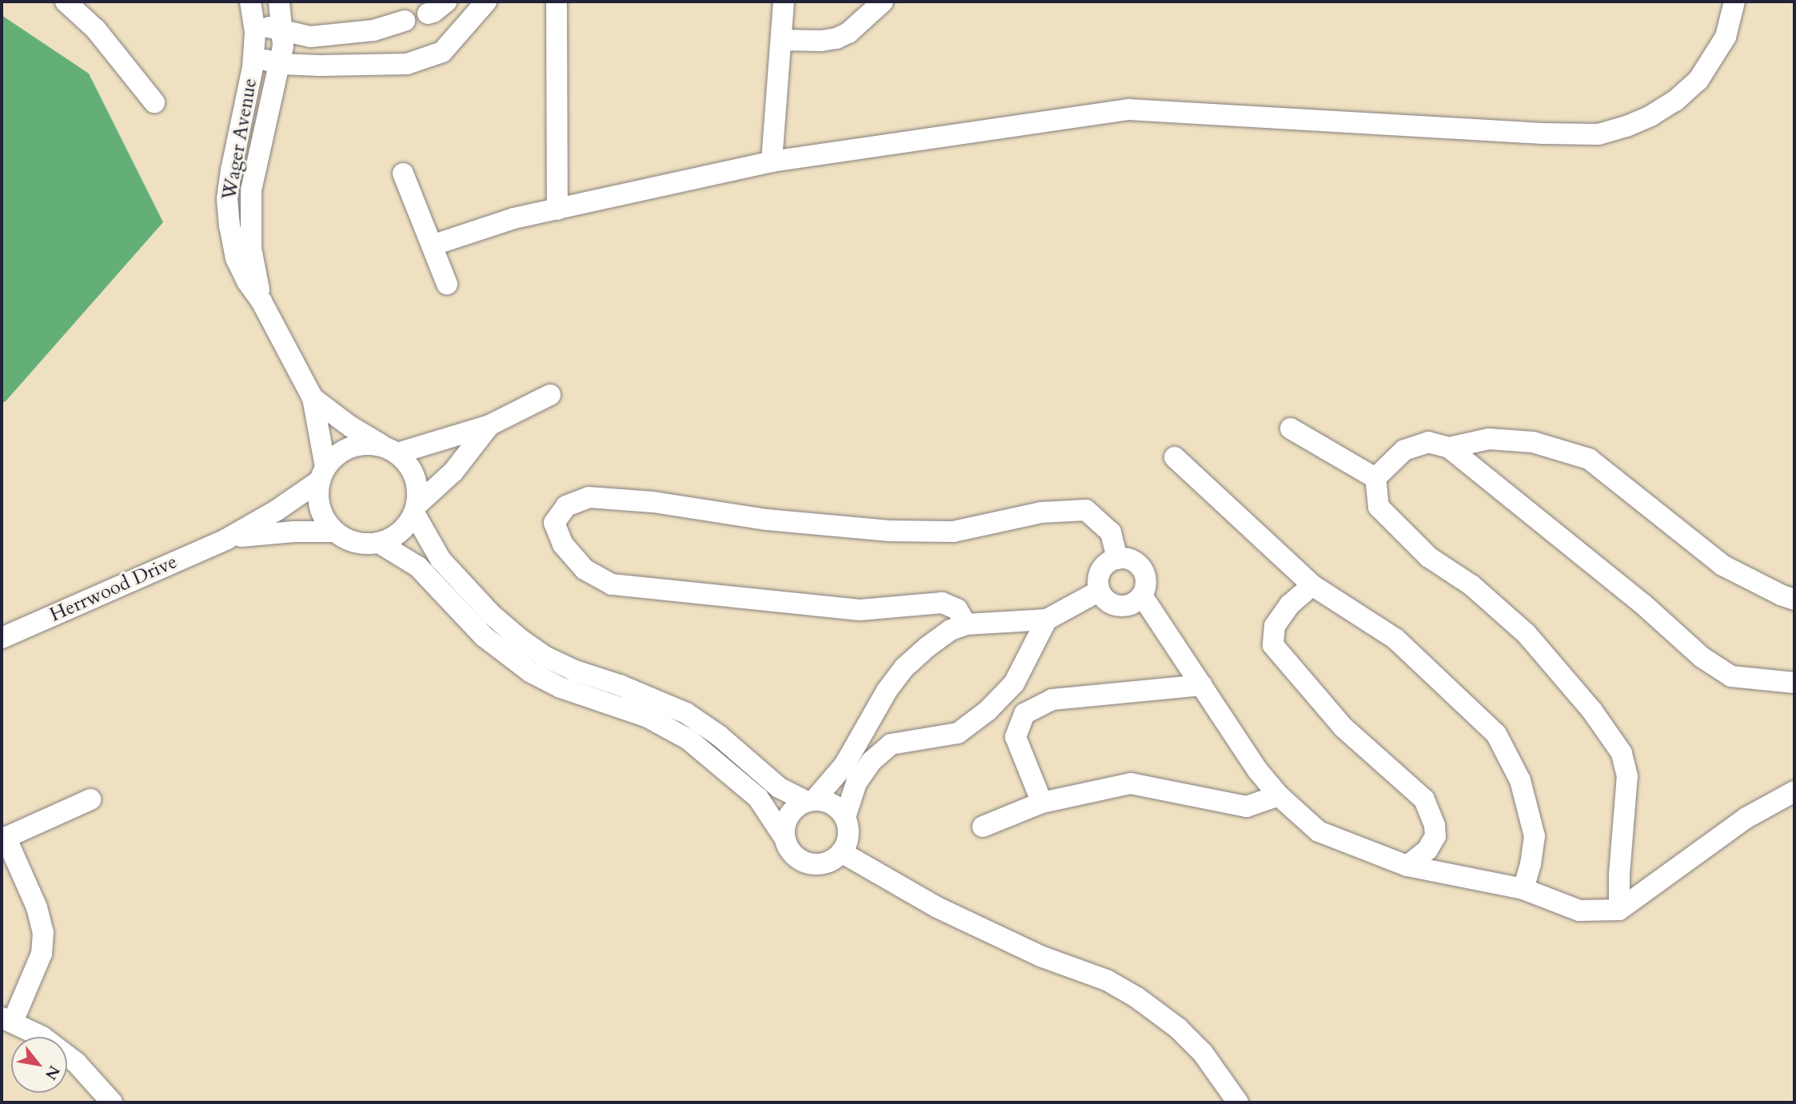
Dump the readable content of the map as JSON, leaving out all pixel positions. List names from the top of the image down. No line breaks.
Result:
{"streets":{"street":["Wager Avenue","Herrwood Drive"]},"north":"bottom right"}
